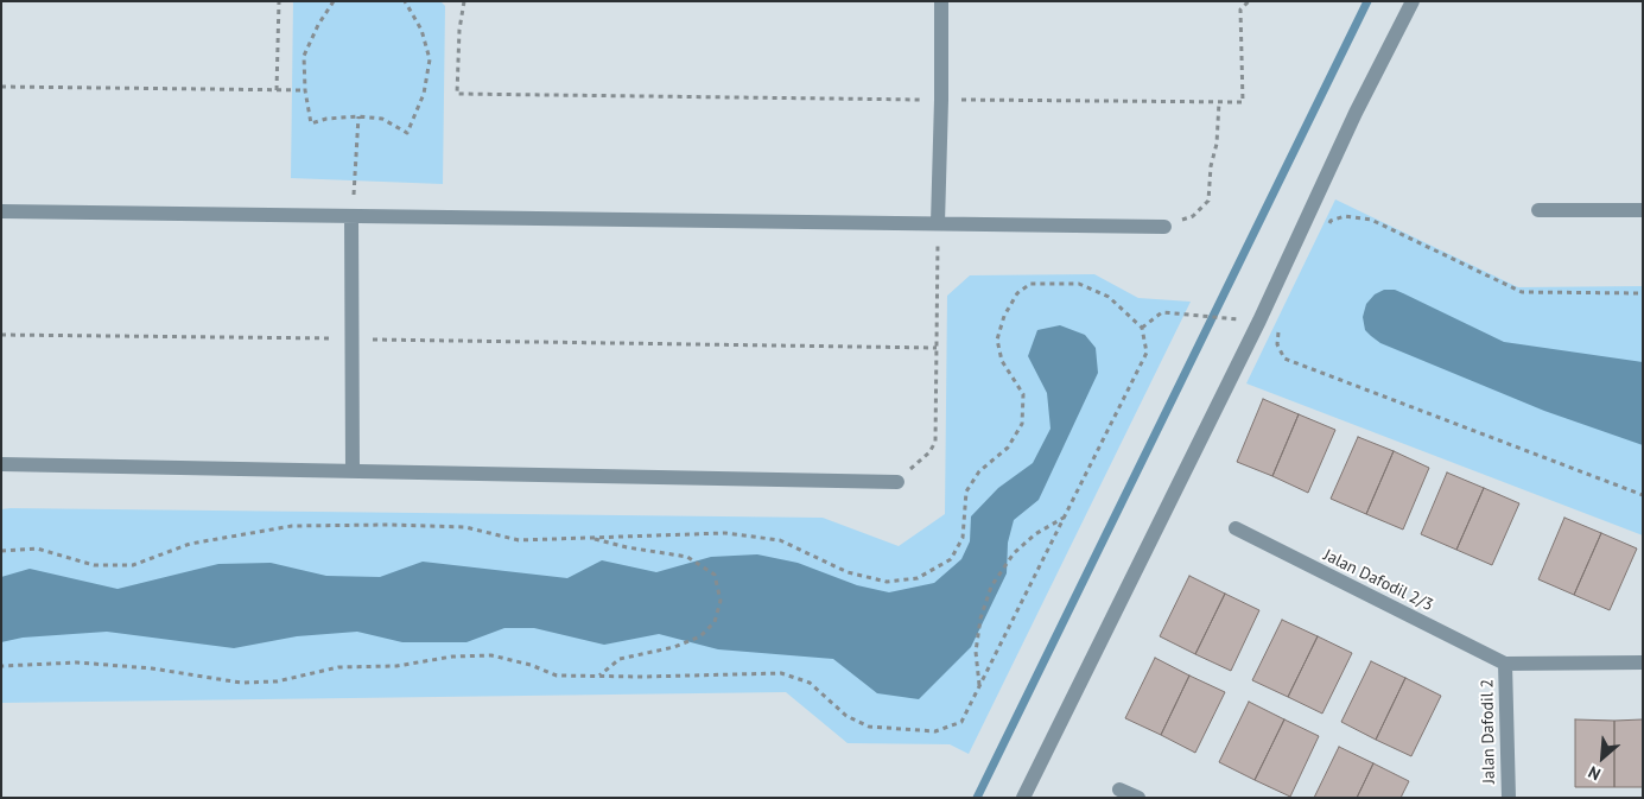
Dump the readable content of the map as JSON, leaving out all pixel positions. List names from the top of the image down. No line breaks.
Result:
{"streets":{"street":["Jalan Dafodil 2/3","Jalan Dafodil 2"]},"crossings":[["Jalan Dafodil 2/3","Jalan Dafodil 2"]],"north":"bottom left"}
